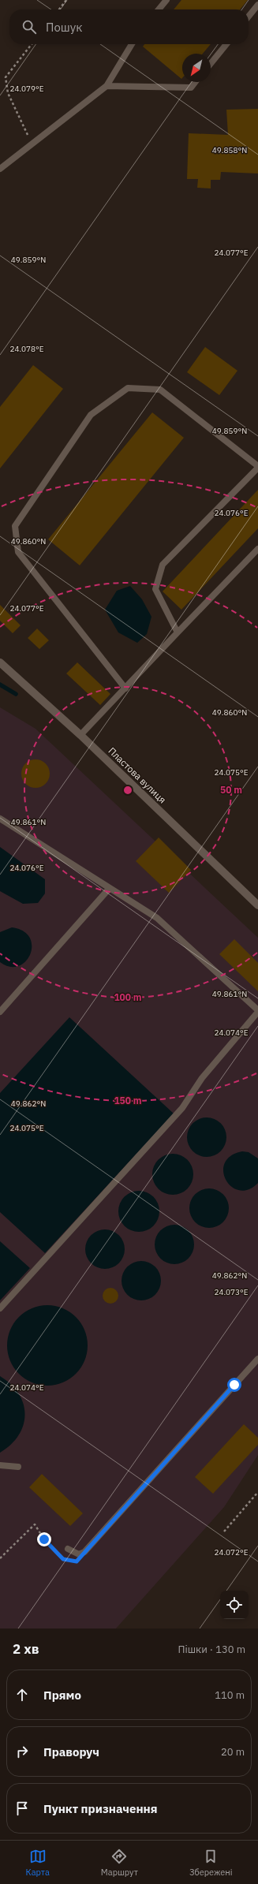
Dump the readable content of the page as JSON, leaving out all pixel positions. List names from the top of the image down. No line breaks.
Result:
{"streets":{"street":["Пластова вулиця"]},"north":"bottom left","page":{"search":"Пошук","heading":["2 хв","Пішки · 130 m"],"list":[["Прямо","110 m"],["Праворуч","20 m"],"Пункт призначення"],"nav":["Карта","Маршрут","Збережені"]},"coordinates":["24.079°E","49.858°N","24.077°E","49.859°N","24.078°E","24.076°E","49.860°N","24.075°E","49.861°N","24.074°E","49.862°N","24.073°E","24.072°E"],"rings":["50 m","100 m","150 m"]}
